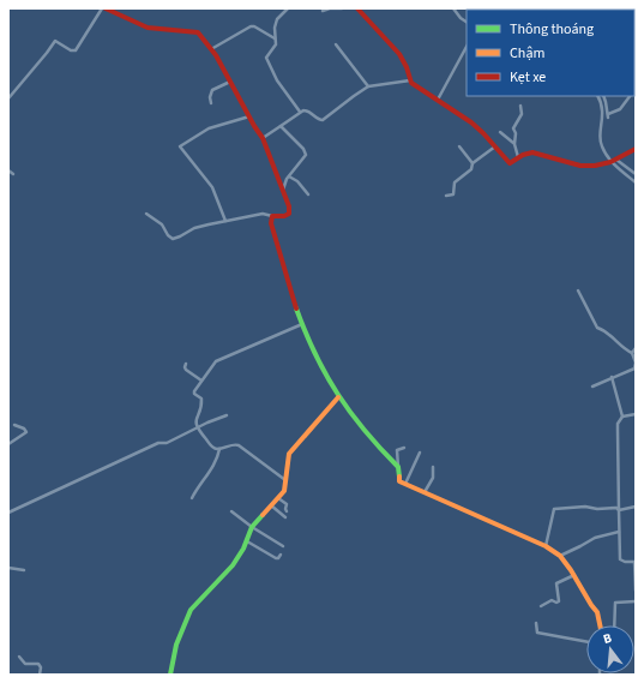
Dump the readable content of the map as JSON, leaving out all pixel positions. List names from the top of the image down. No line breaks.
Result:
{"legend":["Thông thoáng","Chậm","Kẹt xe"],"north":"top"}
